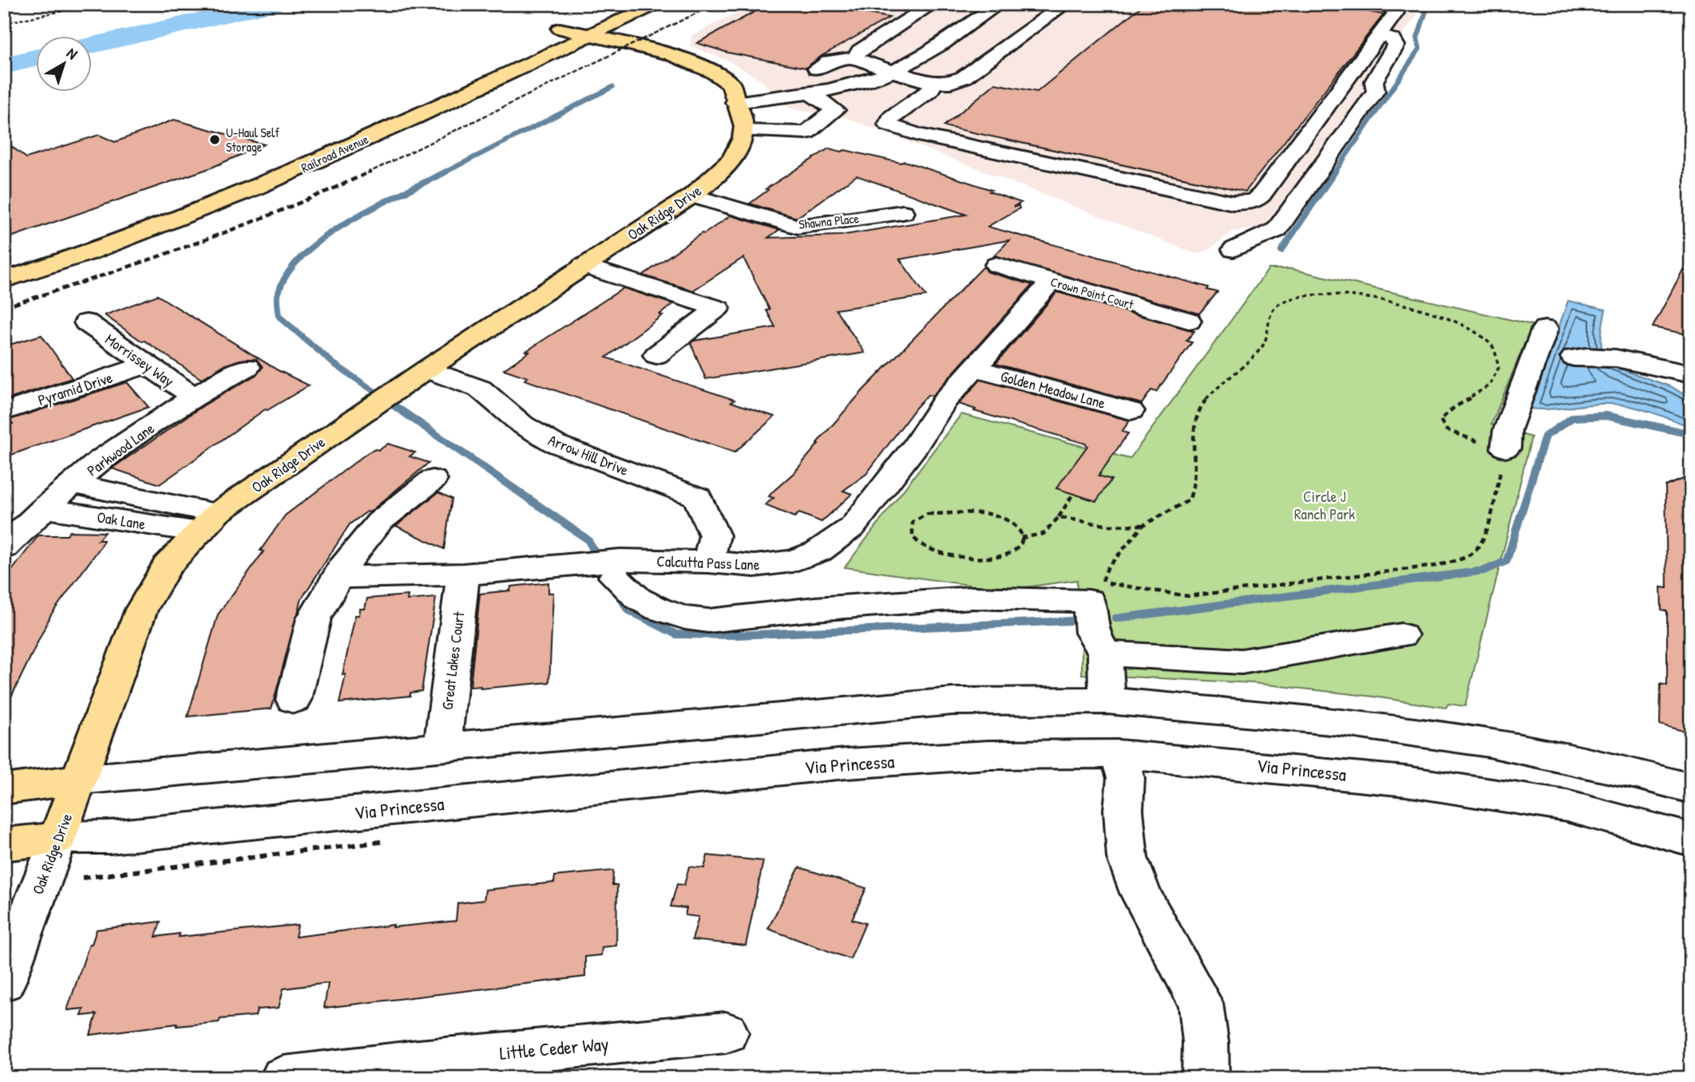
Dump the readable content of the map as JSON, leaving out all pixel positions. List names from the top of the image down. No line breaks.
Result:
{"streets":{"main road":["Railroad Avenue","Oak Ridge Drive","Via Princessa"],"street":["Shawna Place","Crown Point Court","Morrissey Way","Pyramid Drive","Golden Meadow Lane","Parkwood Lane","Arrow Hill Drive","Oak Lane","Calcutta Pass Lane","Great Lakes Court","Little Ceder Way"]},"crossings":[["Oak Ridge Drive","Shawna Place"],["Oak Ridge Drive","Arrow Hill Drive"],["Oak Ridge Drive","Oak Lane"],["Oak Ridge Drive","Via Princessa"],["Crown Point Court","Calcutta Pass Lane"],["Morrissey Way","Pyramid Drive"],["Morrissey Way","Parkwood Lane"],["Golden Meadow Lane","Calcutta Pass Lane"],["Parkwood Lane","Oak Lane"],["Arrow Hill Drive","Calcutta Pass Lane"],["Calcutta Pass Lane","Great Lakes Court"]],"parks":["Circle J Ranch Park"],"places":["U-Haul Self Storage"],"north":"top right"}
